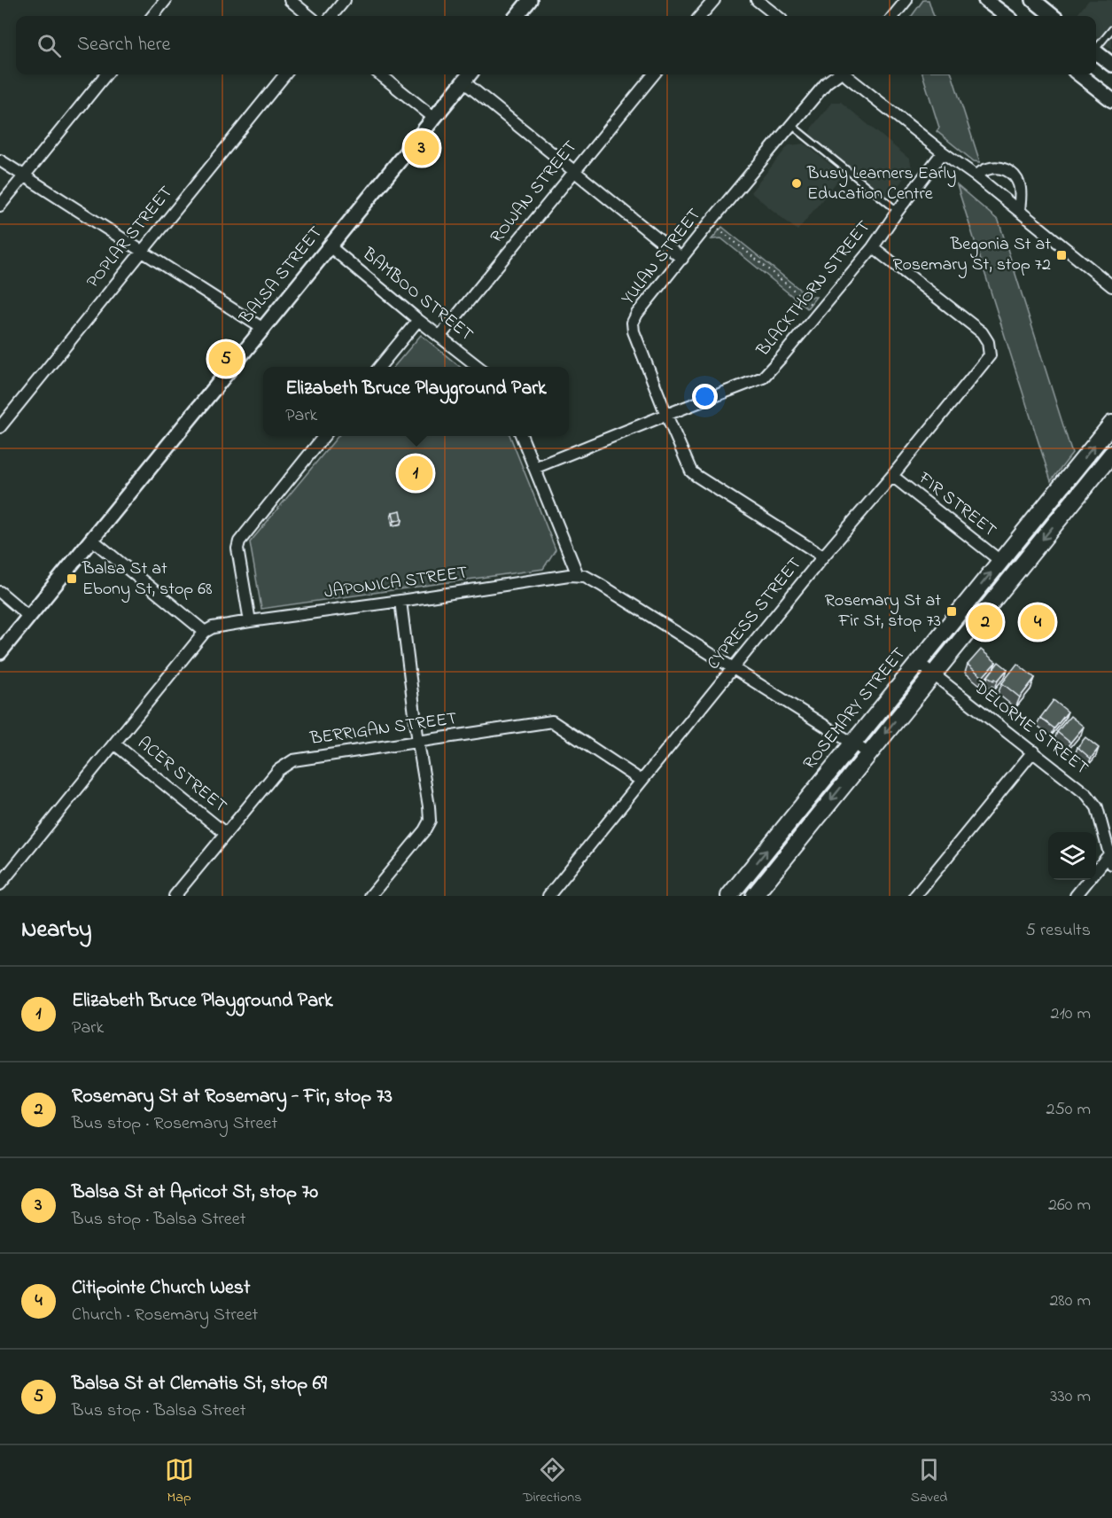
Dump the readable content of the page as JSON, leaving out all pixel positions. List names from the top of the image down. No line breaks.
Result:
{"streets":{"main road":["ROSEMARY STREET"],"street":["ROWAN STREET","POPLAR STREET","YULAN STREET","BALSA STREET","BLACKTHORN STREET","BAMBOO STREET","FIR STREET","JAPONICA STREET","CYPRESS STREET","DELORME STREET","BERRIGAN STREET","ACER STREET"]},"crossings":[["ROWAN STREET","BAMBOO STREET"],["YULAN STREET","BLACKTHORN STREET"],["YULAN STREET","CYPRESS STREET"],["BALSA STREET","BAMBOO STREET"],["BLACKTHORN STREET","CYPRESS STREET"],["FIR STREET","CYPRESS STREET"],["FIR STREET","ROSEMARY STREET"],["JAPONICA STREET","CYPRESS STREET"],["JAPONICA STREET","ROSEMARY STREET"],["CYPRESS STREET","BERRIGAN STREET"],["ROSEMARY STREET","DELORME STREET"],["BERRIGAN STREET","ACER STREET"]],"places":{"other":["Busy Learners Early Education Centre"],"transit":["Begonia St at Rosemary St, stop 72","Balsa St at Ebony St, stop 68","Rosemary St at Fir St, stop 73"]},"page":{"search":"Search here","pins":["3","5","1","2","4"],"popup":["Elizabeth Bruce Playground Park","Park"],"heading":["Nearby","5 results"],"list":[{"mark":"1","name":"Elizabeth Bruce Playground Park","note":"Park","value":"210 m"},{"mark":"2","name":"Rosemary St at Rosemary - Fir, stop 73","note":"Bus stop · Rosemary Street","value":"250 m"},{"mark":"3","name":"Balsa St at Apricot St, stop 70","note":"Bus stop · Balsa Street","value":"260 m"},{"mark":"4","name":"Citipointe Church West","note":"Church · Rosemary Street","value":"280 m"},{"mark":"5","name":"Balsa St at Clematis St, stop 69","note":"Bus stop · Balsa Street","value":"330 m"}],"nav":["Map","Directions","Saved"]}}
